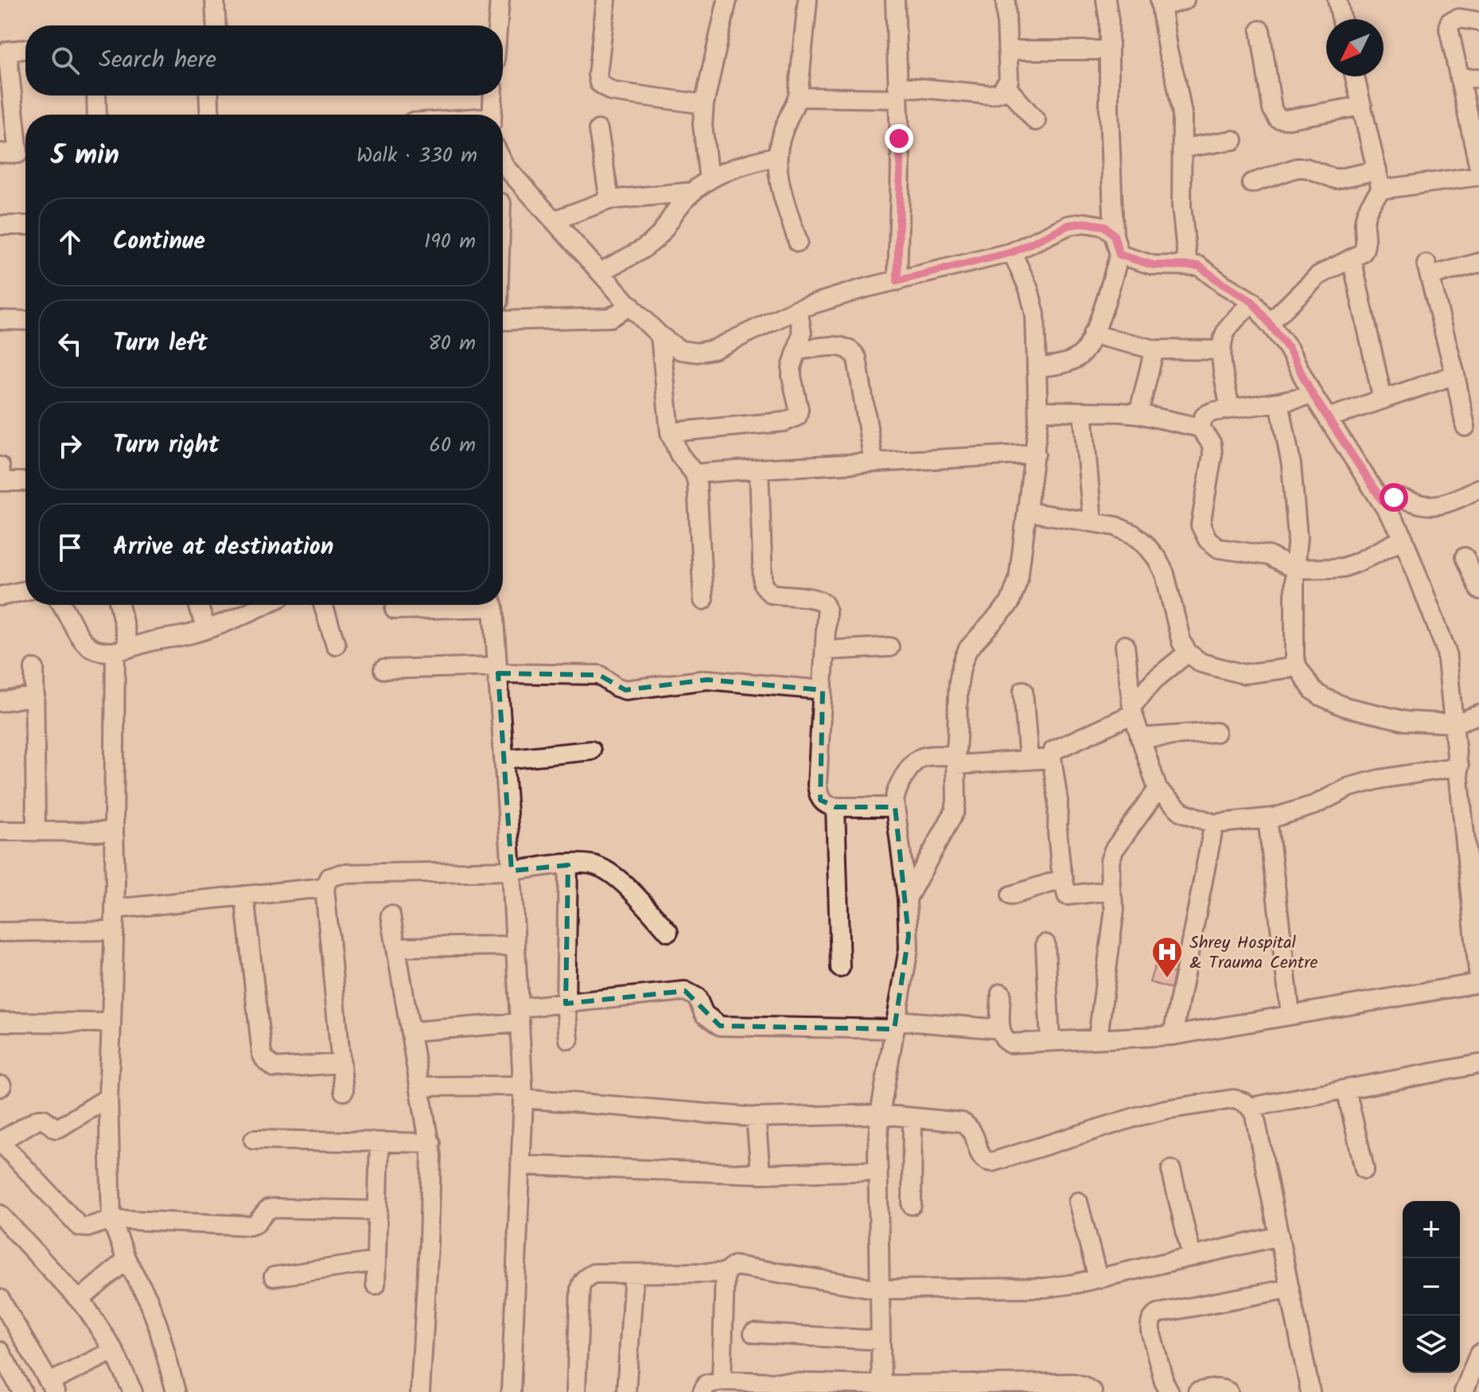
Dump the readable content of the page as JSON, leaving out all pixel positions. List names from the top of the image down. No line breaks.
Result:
{"places":{"hospital":["Shrey Hospital & Trauma Centre"]},"north":"bottom left","page":{"search":"Search here","heading":["5 min","Walk · 330 m"],"list":[["Continue","190 m"],["Turn left","80 m"],["Turn right","60 m"],"Arrive at destination"],"map_buttons":["+","−"]}}
